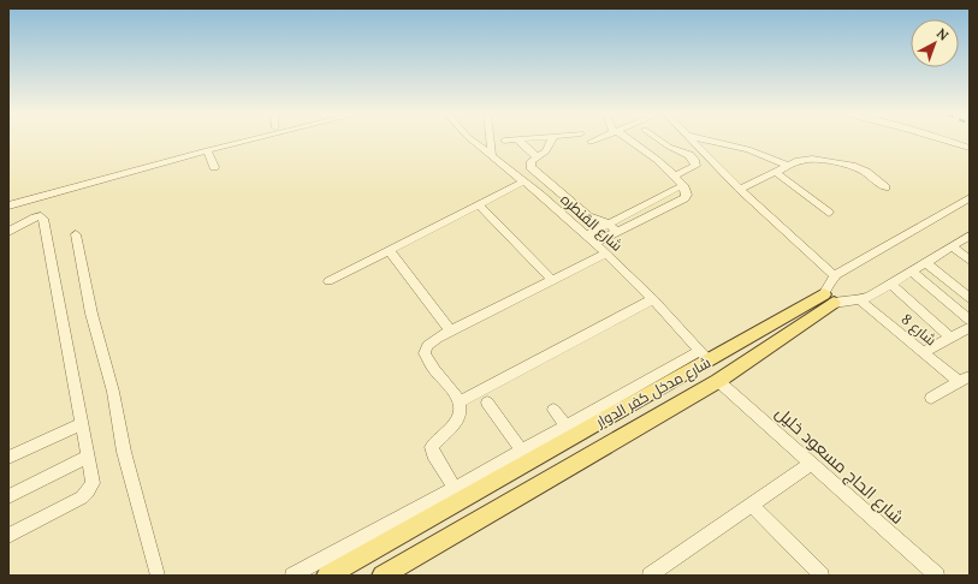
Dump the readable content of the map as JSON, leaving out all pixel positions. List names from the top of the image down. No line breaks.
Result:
{"streets":{"main road":["شارع مدخل كفر الدوار"],"street":["شارع القنطره","شارع 8","شارع الحاج مسعود خليل"]},"crossings":[["شارع القنطره","شارع مدخل كفر الدوار"],["شارع 8","شارع مدخل كفر الدوار"],["شارع مدخل كفر الدوار","شارع الحاج مسعود خليل"]],"north":"top right"}
